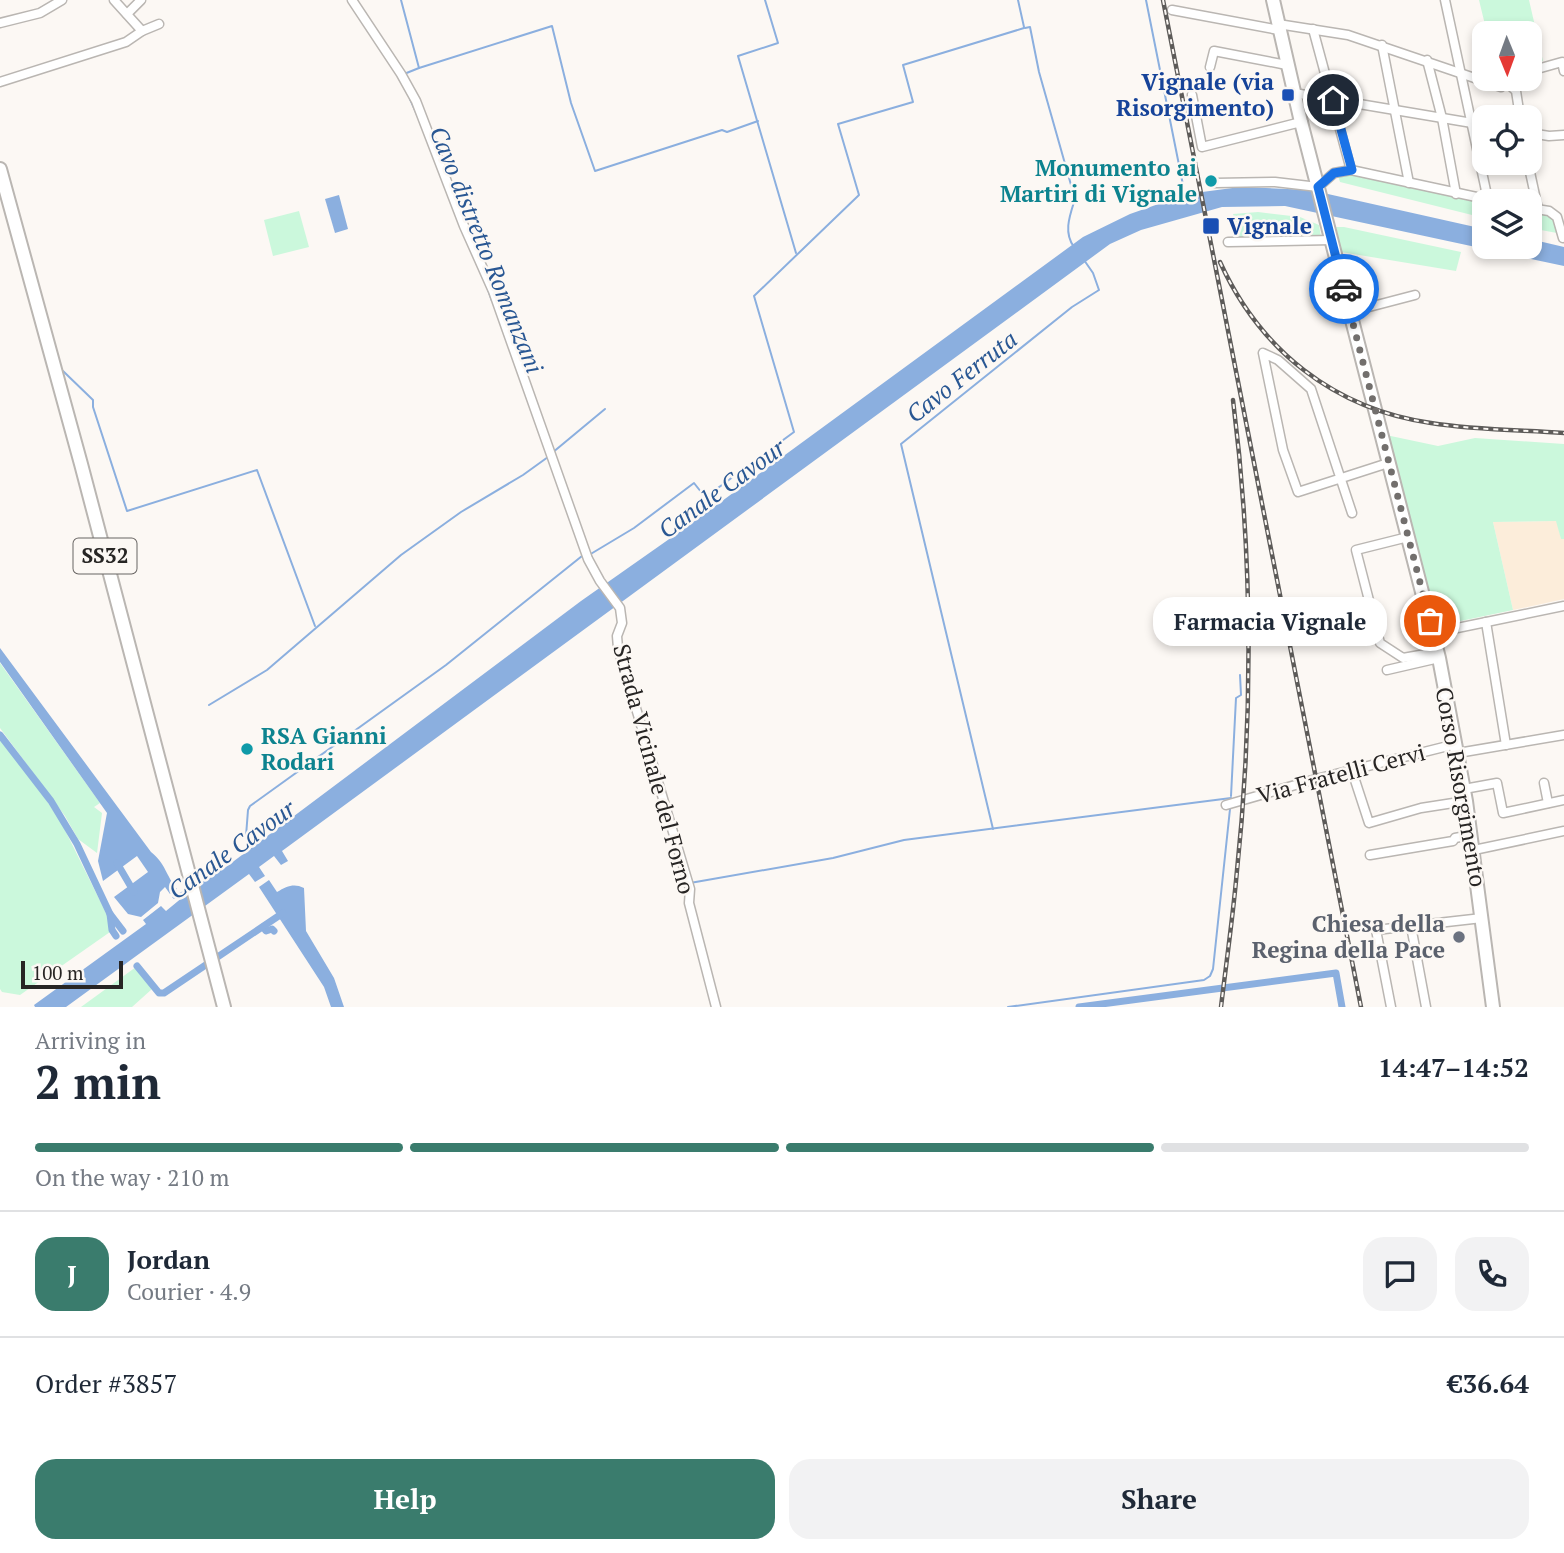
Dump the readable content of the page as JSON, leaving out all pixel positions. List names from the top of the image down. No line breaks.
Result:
{"streets":{"main road":["SS32","Corso Risorgimento"],"street":["Strada Vicinale del Forno","Via Fratelli Cervi"]},"crossings":[["Via Fratelli Cervi","Corso Risorgimento"]],"water":["Cavo distretto Romanzani","Cavo Ferruta","Canale Cavour"],"places":{"transit":["Vignale (via Risorgimento)","Vignale"],"other":["Monumento ai Martiri di Vignale","Farmacia Vignale","RSA Gianni Rodari","Chiesa della Regina della Pace"]},"scale_bar":"100 m","north":"bottom","page":{"bubble":"Farmacia Vignale","scale":"100 m","heading":["2 min","Arriving in","14:47–14:52"],"panel":["Jordan","Courier · 4.9","Order #3857","€36.64"],"bar":"On the way · 210 m","round":"J","buttons":["Help","Share"]}}
